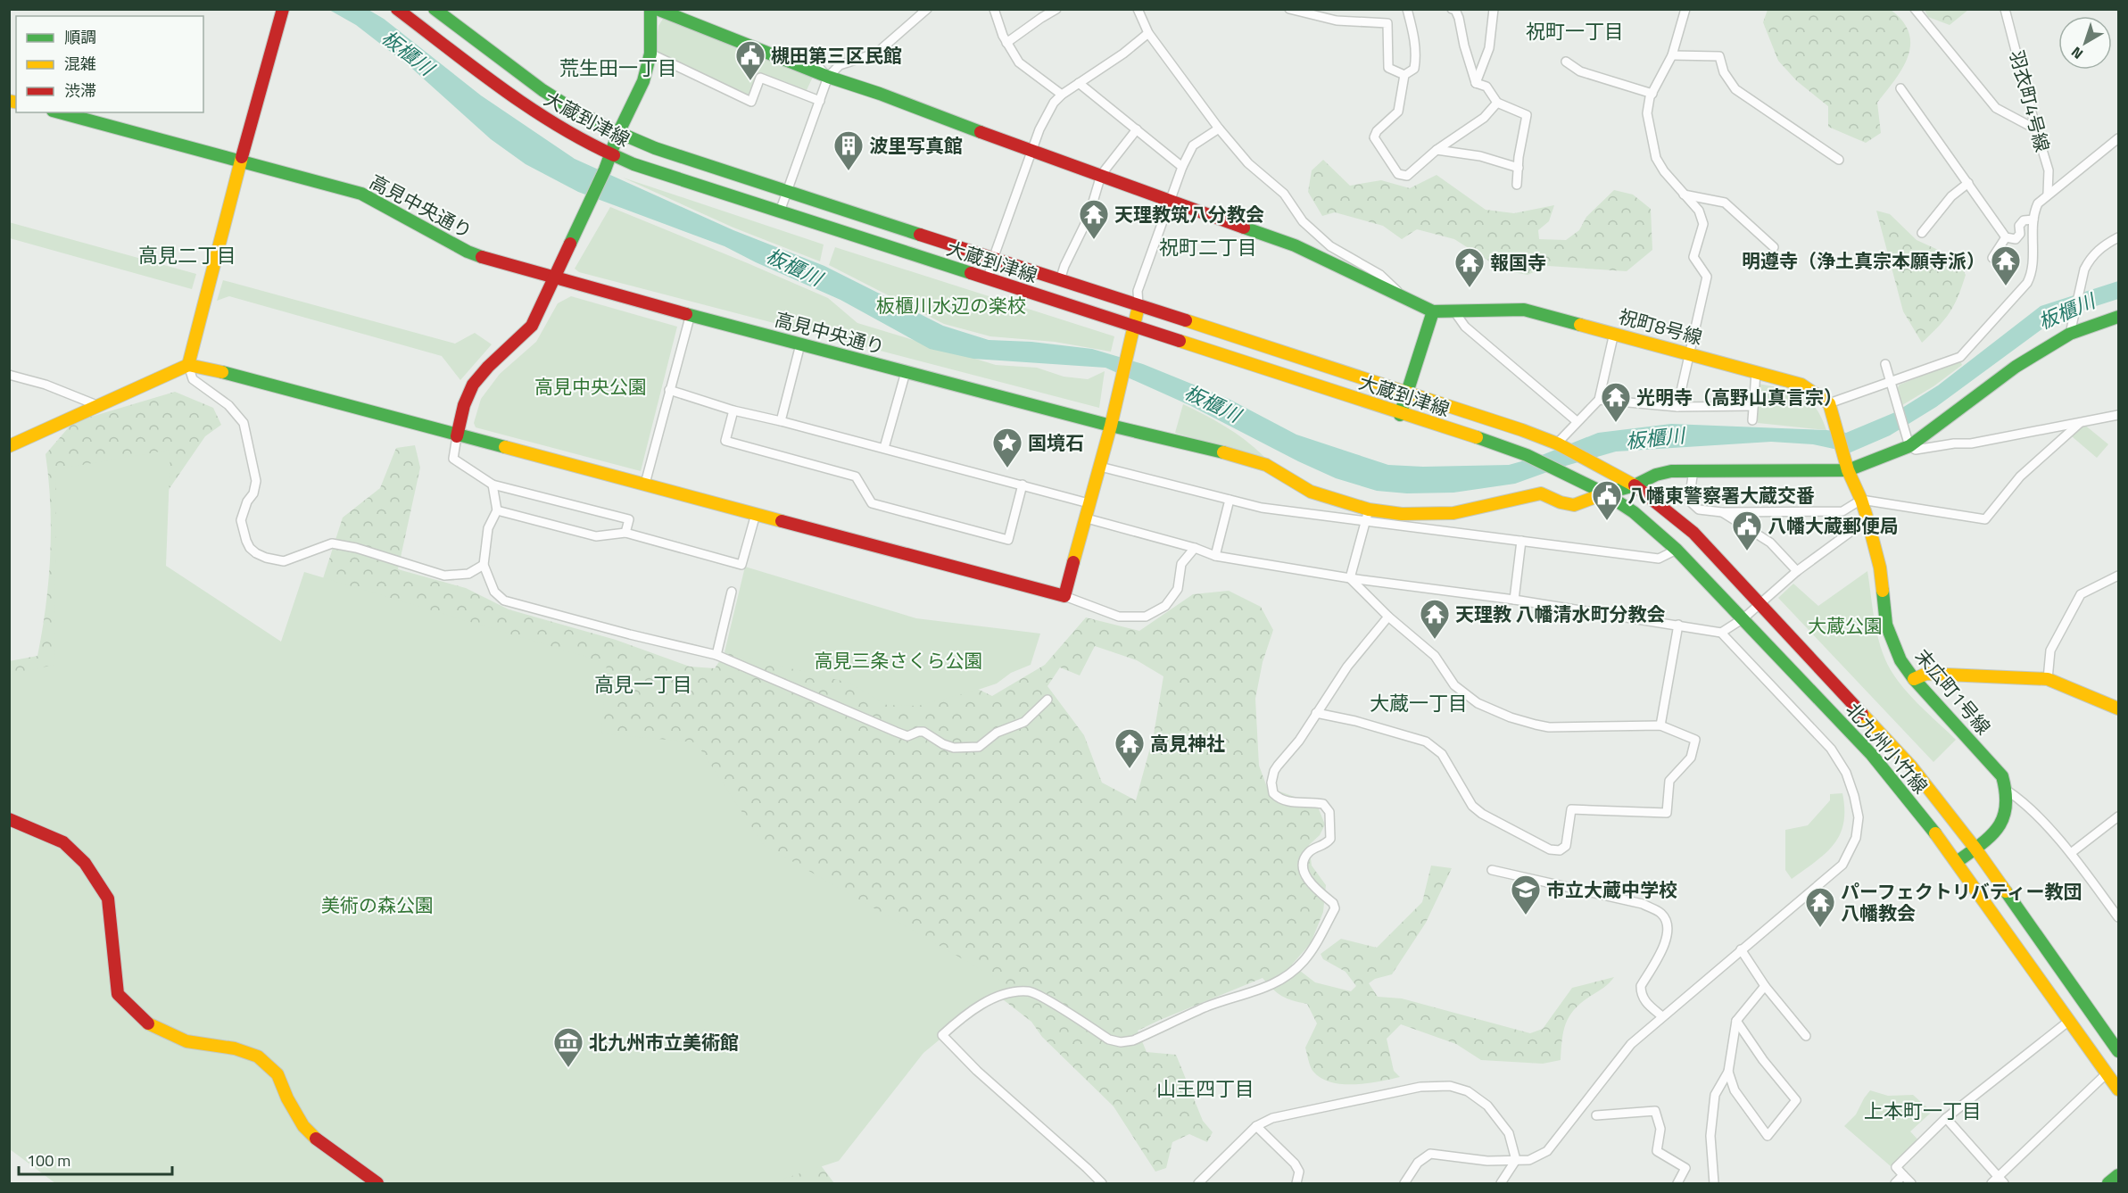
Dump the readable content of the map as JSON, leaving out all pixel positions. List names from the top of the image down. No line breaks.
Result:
{"streets":{"street":["羽衣町4号線","大蔵到津線","高見中央通り","祝町8号線","末広町1号線","北九州小竹線"]},"crossings":[["大蔵到津線","高見中央通り"],["大蔵到津線","北九州小竹線"],["高見中央通り","北九州小竹線"],["祝町8号線","末広町1号線"]],"districts":["祝町一丁目","荒生田一丁目","祝町二丁目","高見二丁目","高見一丁目","大蔵一丁目","山王四丁目","上本町一丁目"],"water":["板櫃川"],"parks":["板櫃川水辺の楽校","高見中央公園","大蔵公園","高見三条さくら公園","美術の森公園"],"places":{"public building":["槻田第三区民館","八幡東警察署大蔵交番","八幡大蔵郵便局"],"building":["波里写真館"],"temple":["天理教筑八分教会","明遵寺（浄土真宗本願寺派）","報国寺","光明寺（高野山真言宗）","天理教 八幡清水町分教会","高見神社","パーフェクトリバティー教団 八幡教会"],"place":["国境石"],"school or university":["市立大蔵中学校"],"museum":["北九州市立美術館"]},"legend":["順調","混雑","渋滞"],"scale_bar":"100 m","north":"bottom left"}
